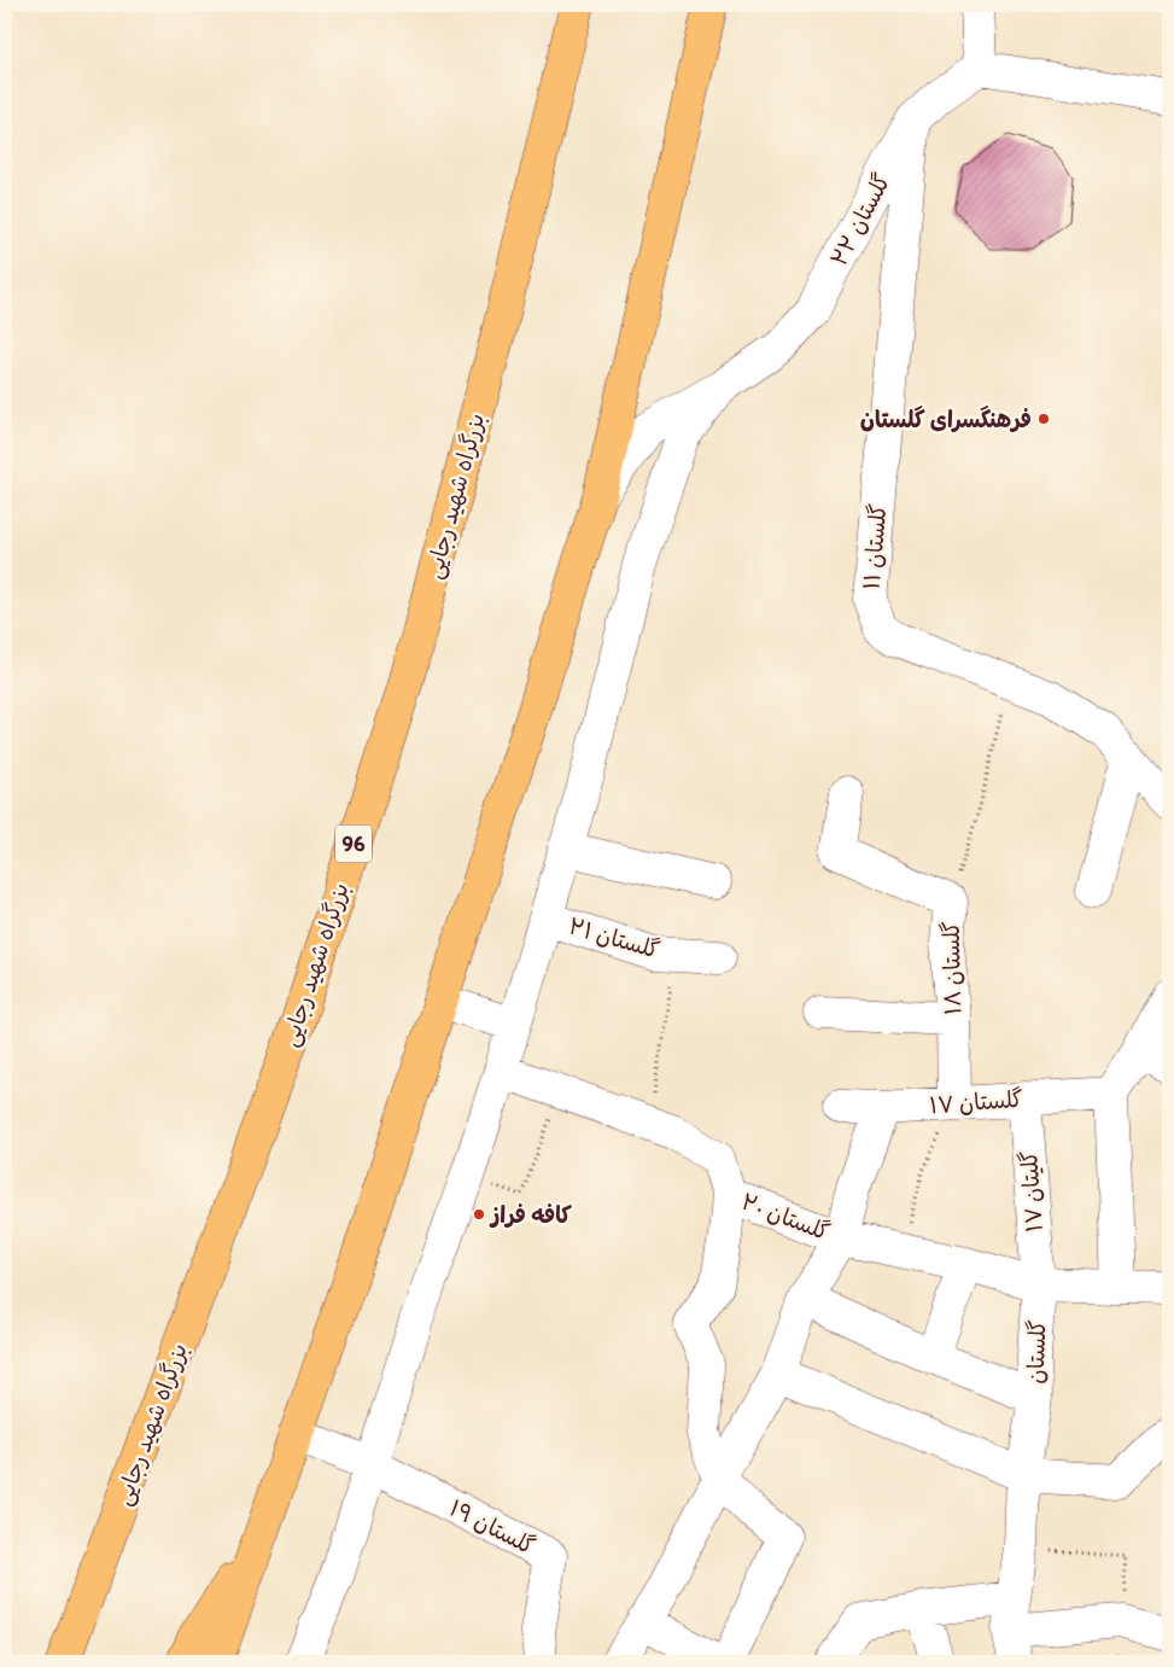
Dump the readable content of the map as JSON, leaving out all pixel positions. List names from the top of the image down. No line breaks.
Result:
{"streets":{"highway":["بزرگراه شهید رجایی","96"],"street":["گلستان ۲۲","گلستان ۱۱","گلستان ۲۱","گلستان ۱۸","گلستان ۱۷","گلیتان ۱۷","گلستان ۲۰","گلستان","گلستان ۱۹"]},"crossings":[["گلستان ۲۲","گلستان ۱۱"],["گلستان ۱۱","گلستان ۱۸"],["گلستان ۱۸","گلستان ۱۷"],["گلستان ۱۷","گلیتان ۱۷"],["گلیتان ۱۷","گلستان ۲۰"],["گلیتان ۱۷","گلستان"],["گلستان ۲۰","گلستان"]],"places":["فرهنگسرای گلستان","کافه فراز"]}
